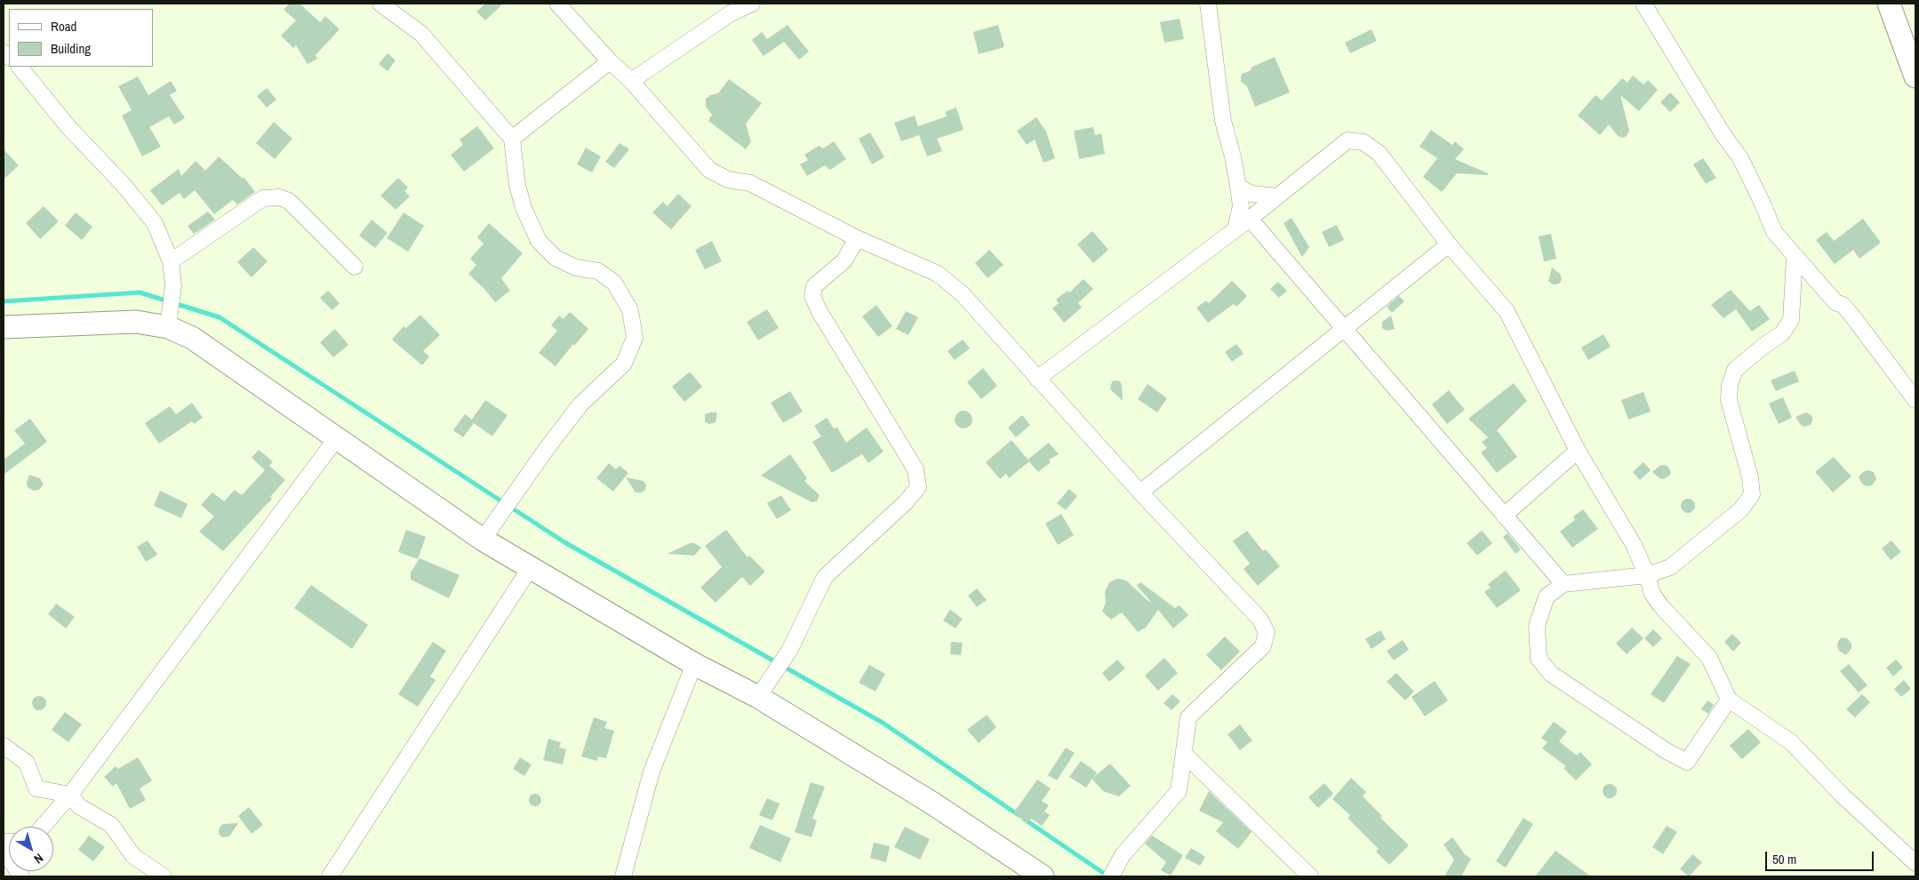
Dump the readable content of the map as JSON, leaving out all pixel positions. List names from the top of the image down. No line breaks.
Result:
{"legend":["Road","Building"],"scale_bar":"50 m","north":"bottom right"}
